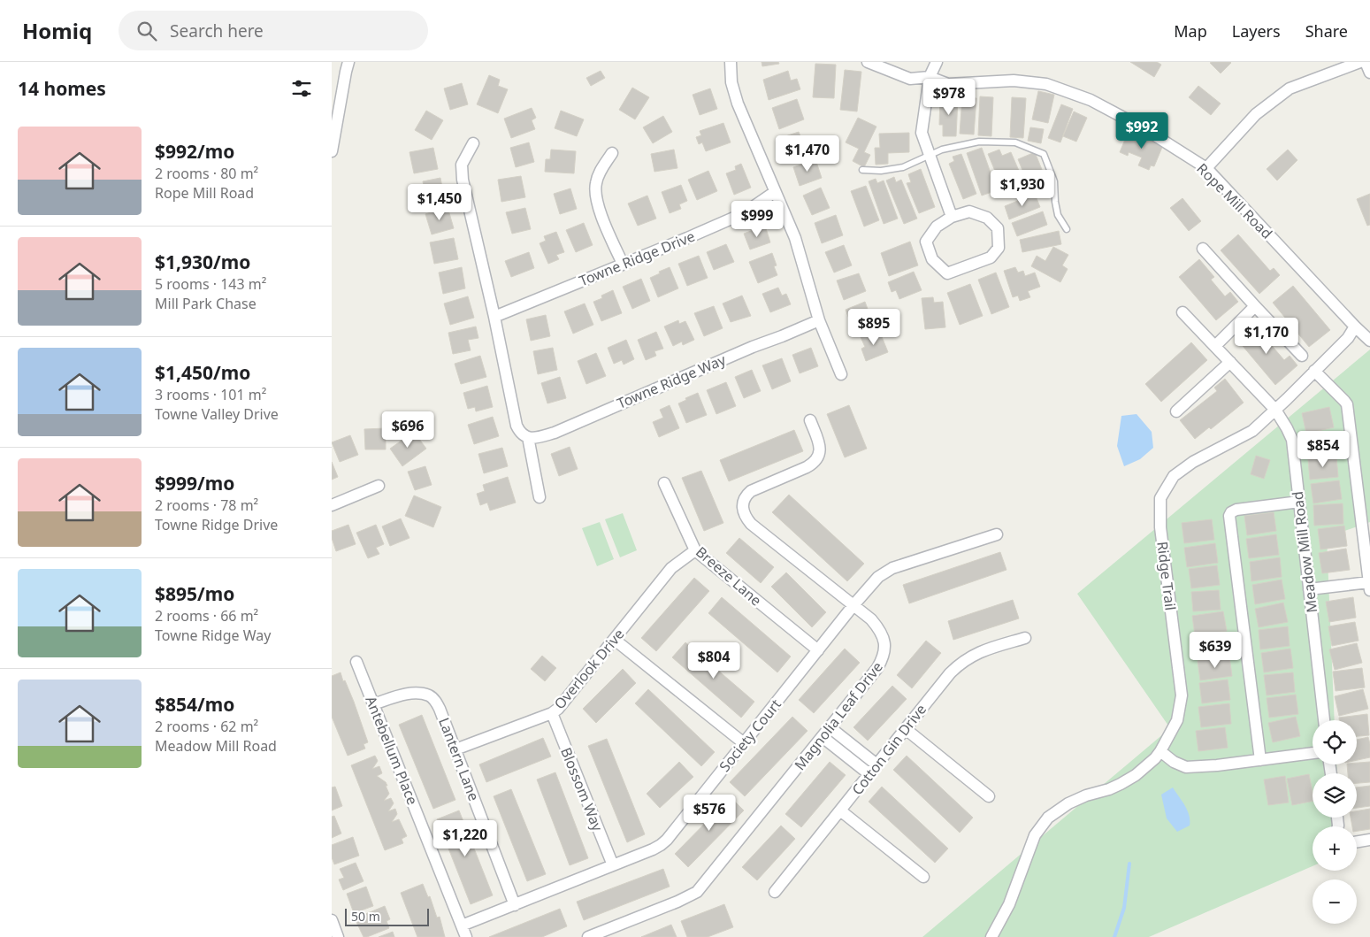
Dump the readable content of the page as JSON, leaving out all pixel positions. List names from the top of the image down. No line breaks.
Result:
{"streets":{"street":["Rope Mill Road","Towne Ridge Drive","Towne Ridge Way","Meadow Mill Road","Breeze Lane","Ridge Trail","Overlook Drive","Magnolia Leaf Drive","Society Court","Cotton Gin Drive","Antebellum Place","Lantern Lane","Blossom Way"]},"crossings":[["Rope Mill Road","Ridge Trail"],["Meadow Mill Road","Ridge Trail"],["Breeze Lane","Overlook Drive"],["Breeze Lane","Society Court"],["Overlook Drive","Lantern Lane"],["Overlook Drive","Blossom Way"],["Magnolia Leaf Drive","Society Court"],["Society Court","Antebellum Place"],["Society Court","Lantern Lane"],["Society Court","Blossom Way"],["Antebellum Place","Lantern Lane"]],"scale_bar":"50 m","page":{"header":"Homiq","search":"Search here","nav":["Map","Layers","Share"],"heading":"14 homes","price":["$978","$992","$1,470","$1,930","$1,450","$999","$895","$1,170","$696","$854","$639","$804","$576","$1,220"],"list":[{"name":"$992/mo","note":"2 rooms · 80 m² · Rope Mill Road"},{"name":"$1,930/mo","note":"5 rooms · 143 m² · Mill Park Chase"},{"name":"$1,450/mo","note":"3 rooms · 101 m² · Towne Valley Drive"},{"name":"$999/mo","note":"2 rooms · 78 m² · Towne Ridge Drive"},{"name":"$895/mo","note":"2 rooms · 66 m² · Towne Ridge Way"},{"name":"$854/mo","note":"2 rooms · 62 m² · Meadow Mill Road"}],"map_buttons":["+","−"],"scale":"50 m"}}
